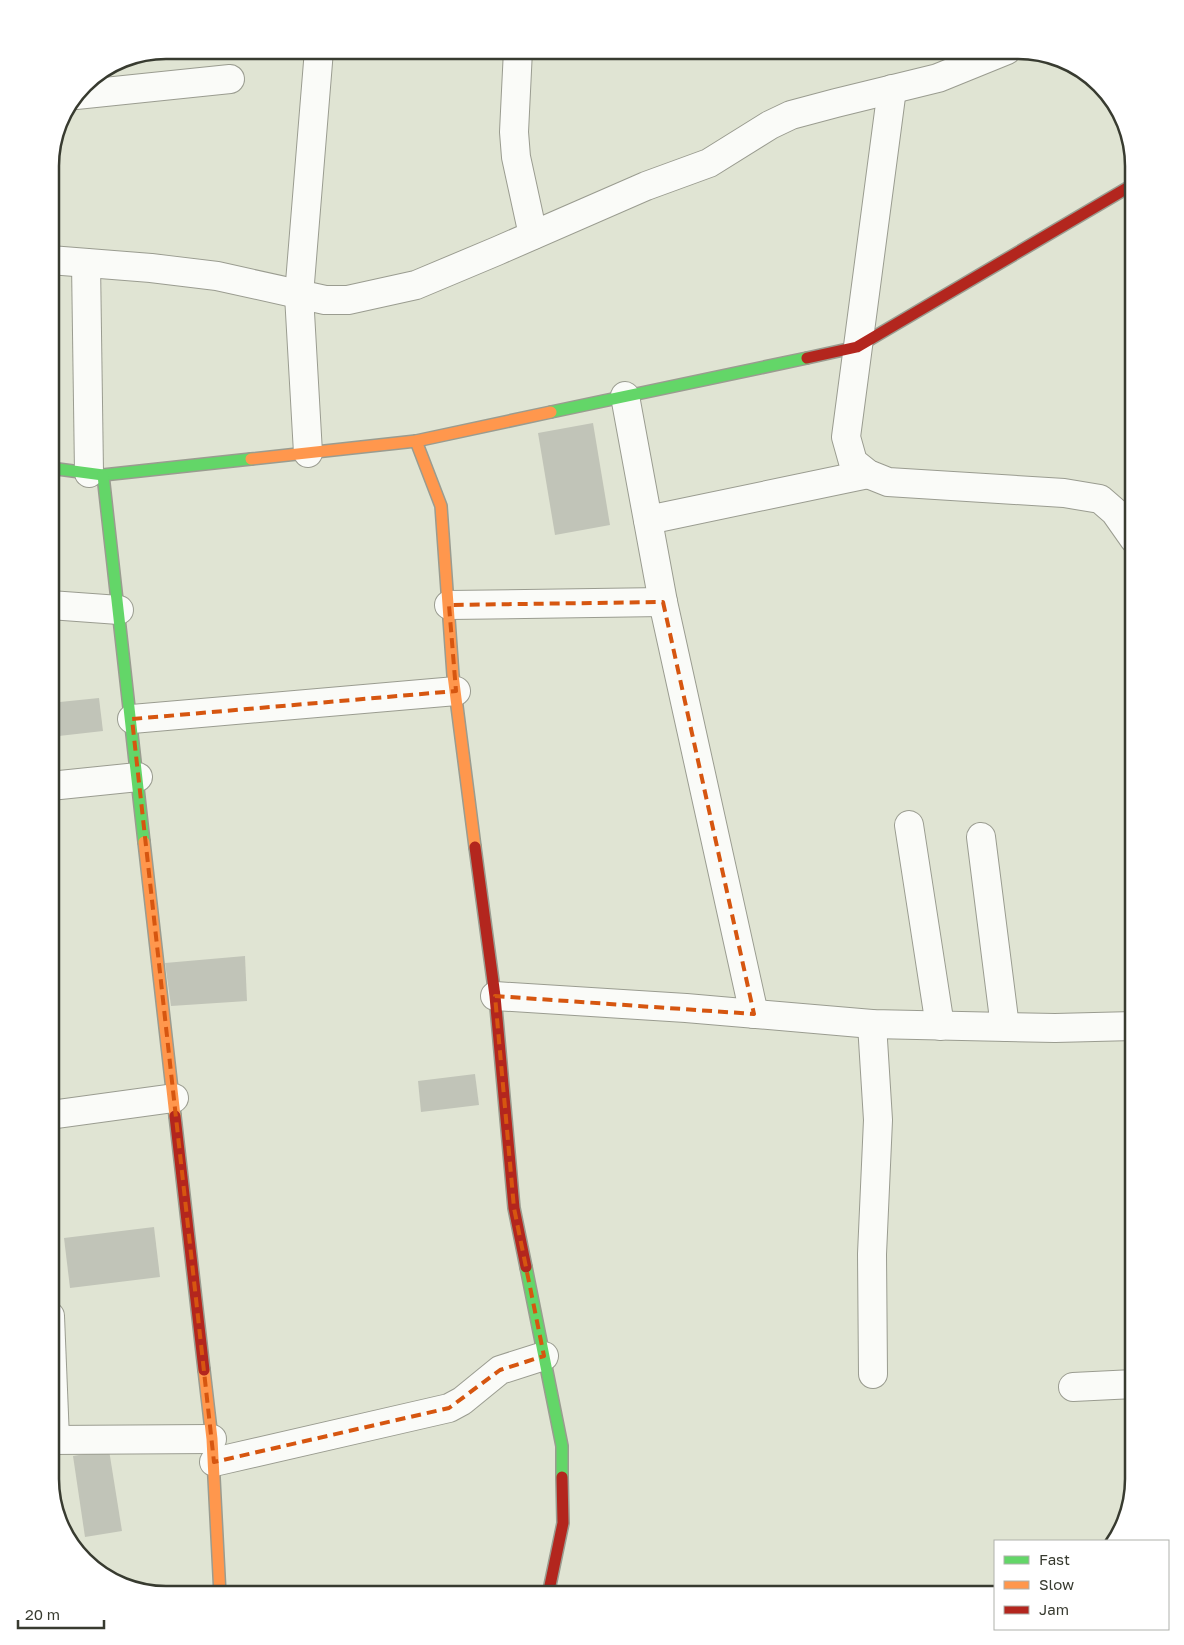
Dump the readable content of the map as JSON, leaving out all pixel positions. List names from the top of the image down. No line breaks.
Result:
{"legend":["Fast","Slow","Jam"],"scale_bar":"20 m"}
